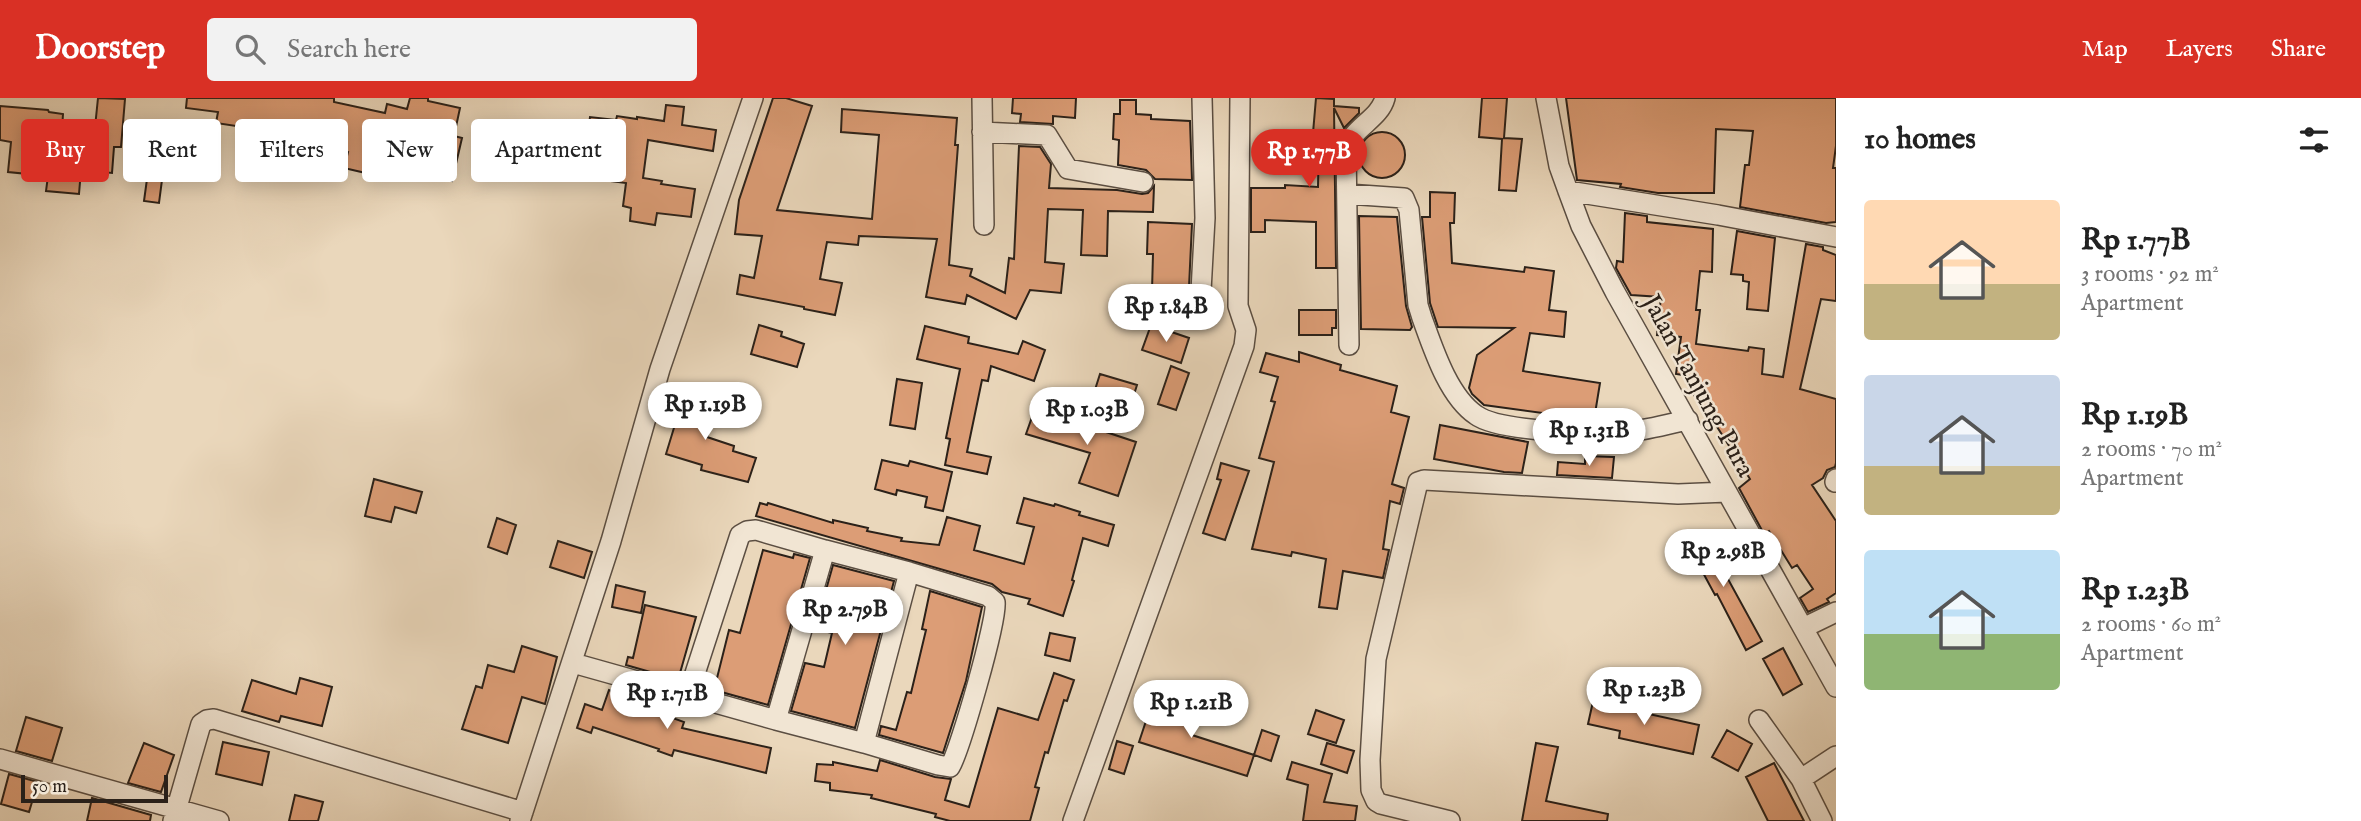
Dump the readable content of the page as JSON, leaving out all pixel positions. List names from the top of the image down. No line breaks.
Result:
{"streets":{"street":["Jalan Tanjung Pura"]},"scale_bar":"50 m","page":{"header":"Doorstep","search":"Search here","nav":["Map","Layers","Share"],"heading":"10 homes","chip":["Buy","Rent","Filters","New","Apartment"],"price":["Rp 1.77B","Rp 1.84B","Rp 1.19B","Rp 1.03B","Rp 1.31B","Rp 2.98B","Rp 2.79B","Rp 1.23B","Rp 1.71B","Rp 1.21B"],"list":[{"name":"Rp 1.77B","note":"3 rooms · 92 m² · Apartment"},{"name":"Rp 1.19B","note":"2 rooms · 70 m² · Apartment"},{"name":"Rp 1.23B","note":"2 rooms · 60 m² · Apartment"}],"scale":"50 m"}}
